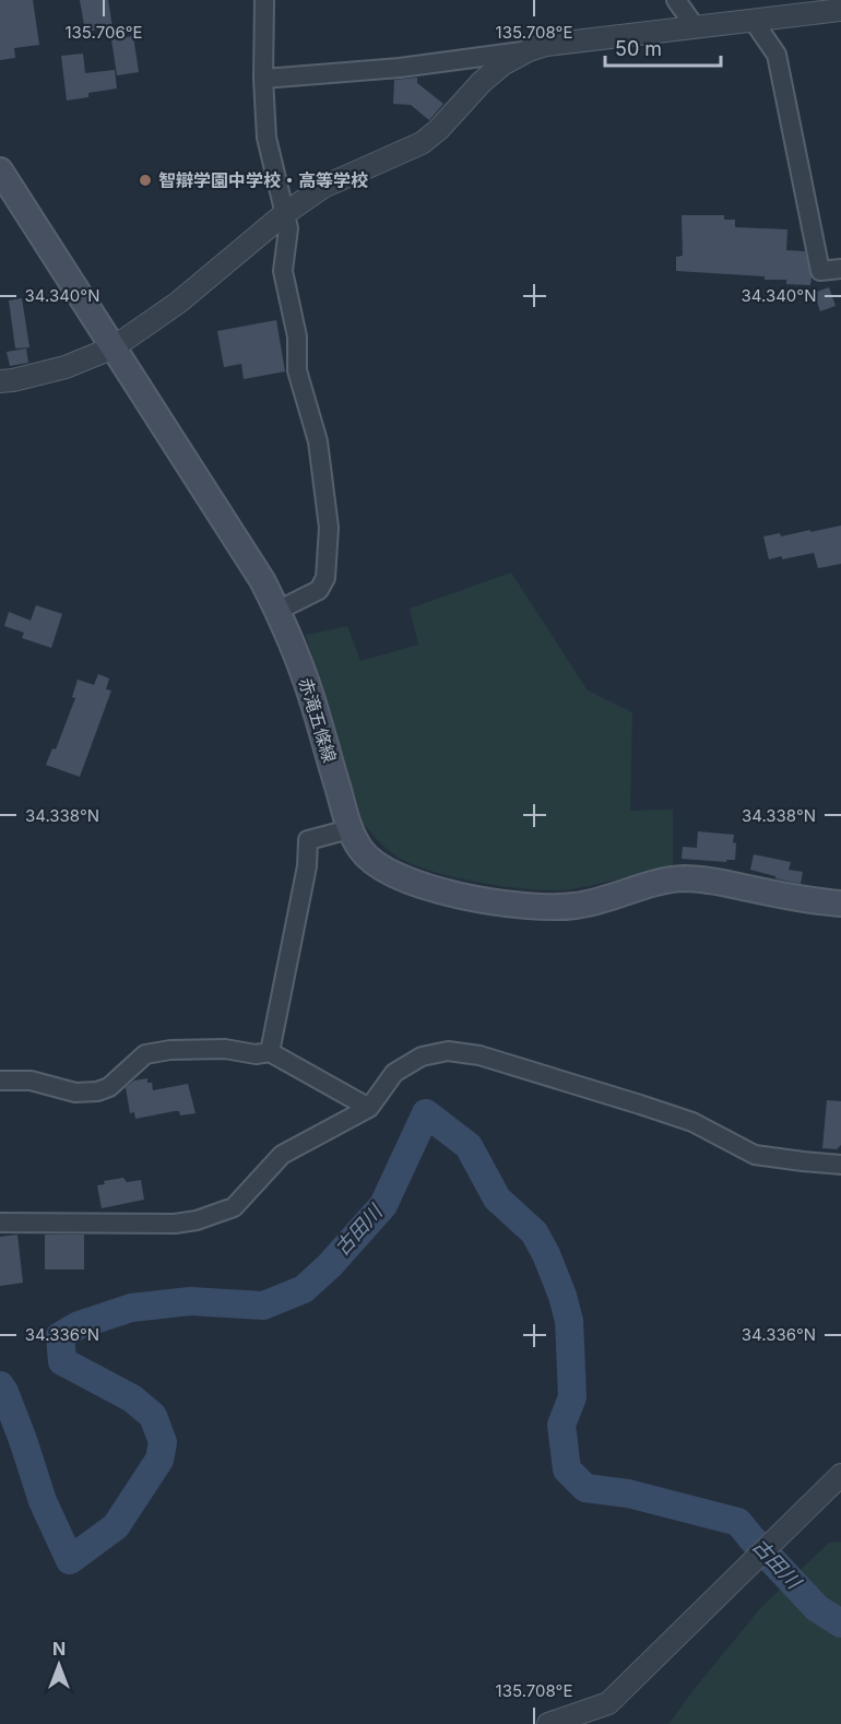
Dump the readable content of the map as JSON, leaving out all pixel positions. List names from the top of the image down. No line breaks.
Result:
{"streets":{"main road":["赤滝五條線"]},"water":["古田川"],"places":["智辯学園中学校・高等学校"],"scale_bar":"50 m","north":"top","coordinates":["135.706°E","135.708°E","34.340°N","34.338°N","34.336°N"]}
